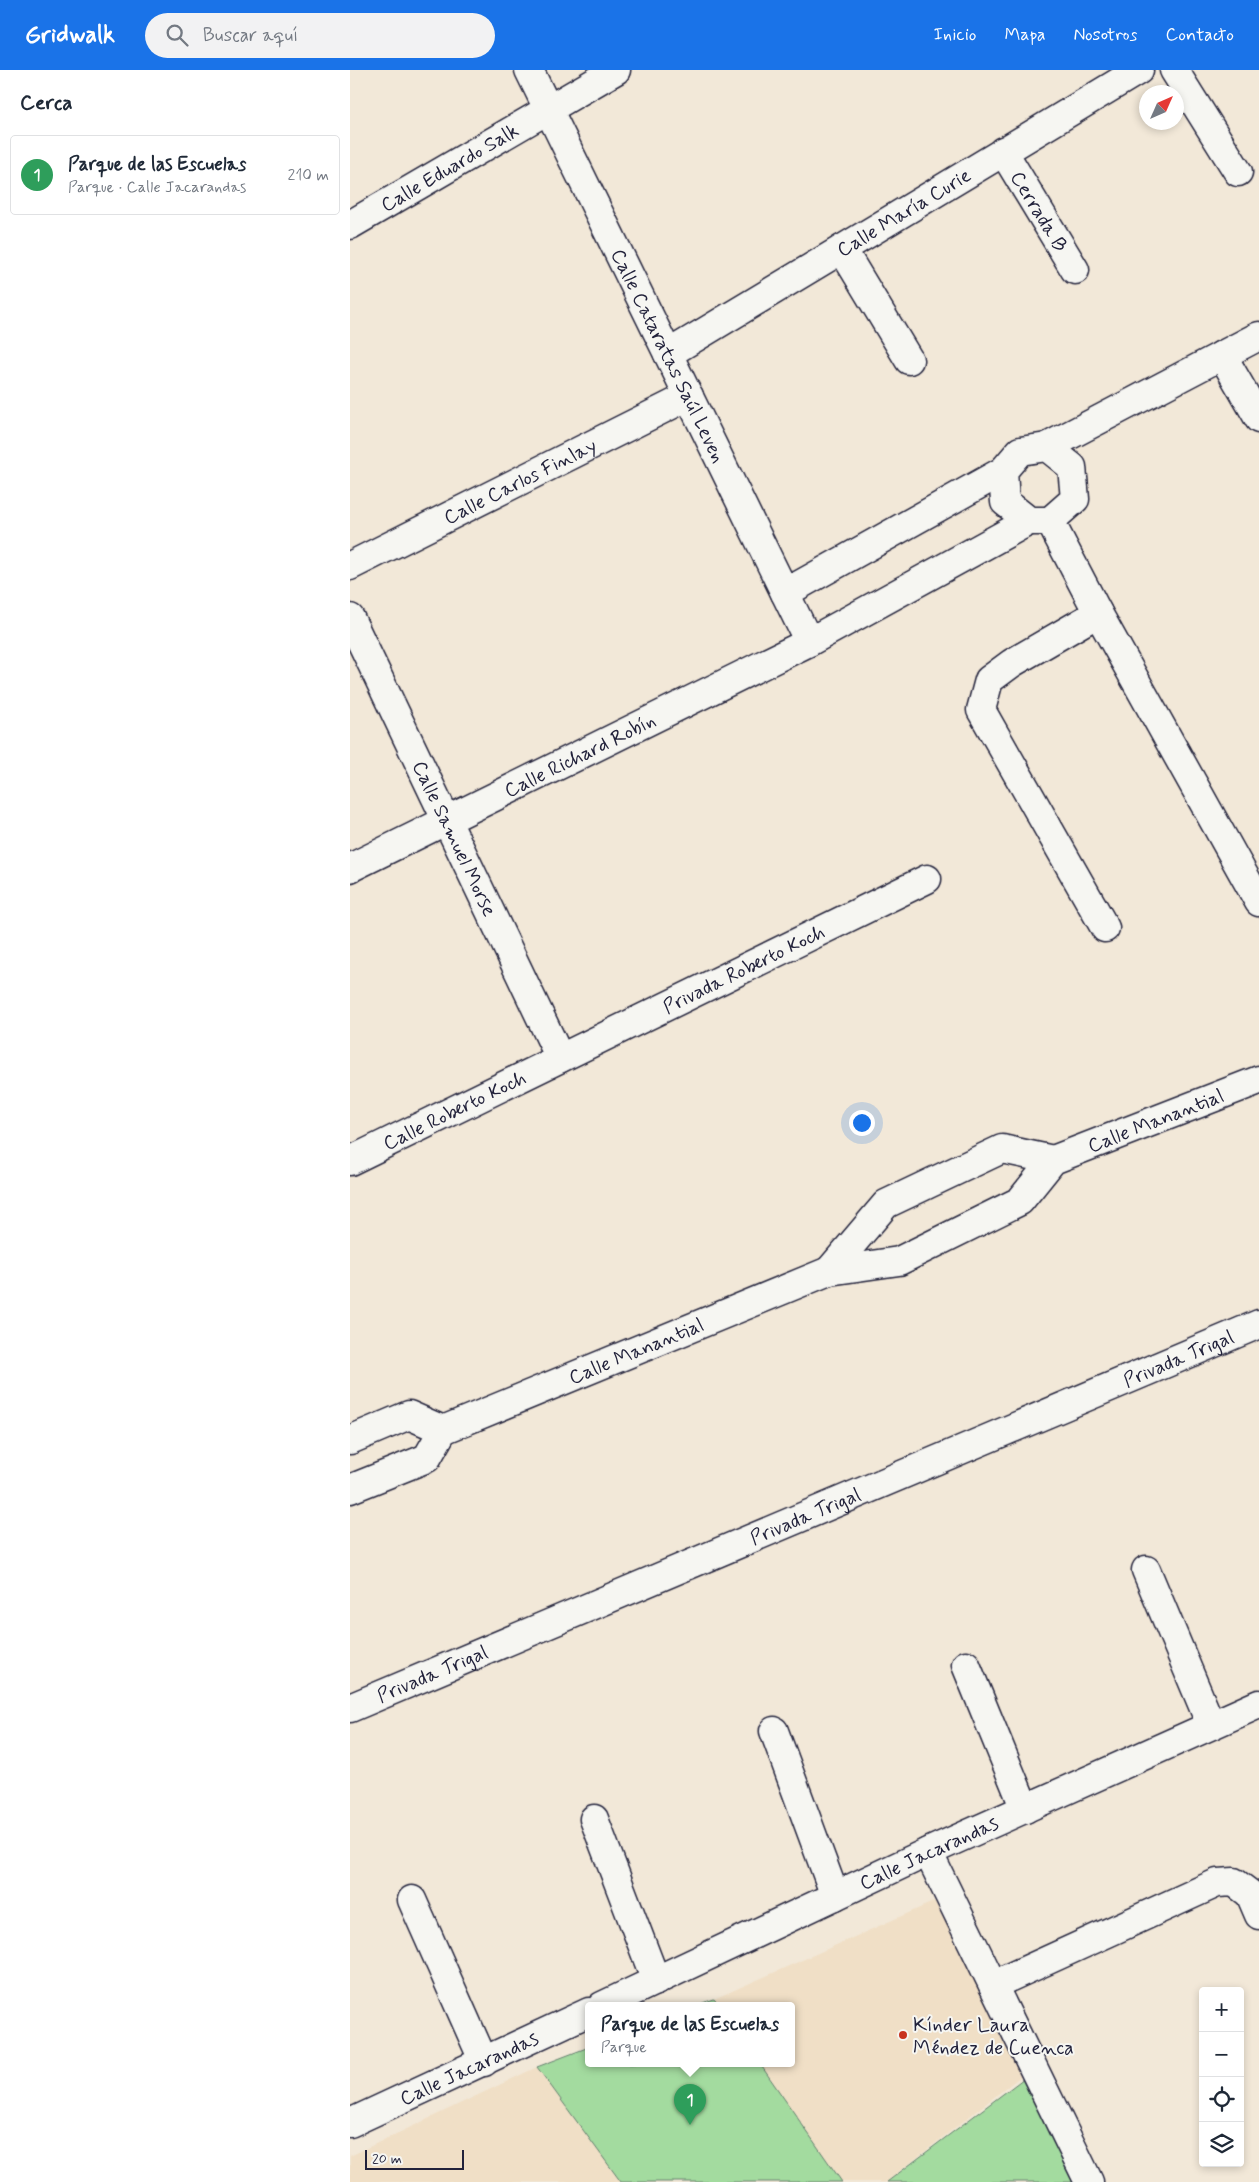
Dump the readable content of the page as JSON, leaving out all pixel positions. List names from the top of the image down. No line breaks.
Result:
{"streets":{"street":["Calle Eduardo Salk","Cerrada B","Calle María Curie","Calle Cataratas Saúl Leven","Calle Carlos Finlay","Calle Richard Robín","Calle Samuel Morse","Privada Roberto Koch","Calle Roberto Koch","Calle Manantial","Privada Trigal","Calle Jacarandas"]},"crossings":[["Calle Eduardo Salk","Calle Cataratas Saúl Leven"],["Cerrada B","Calle María Curie"],["Calle María Curie","Calle Cataratas Saúl Leven"],["Calle Cataratas Saúl Leven","Calle Carlos Finlay"],["Calle Cataratas Saúl Leven","Calle Richard Robín"],["Calle Richard Robín","Calle Samuel Morse"],["Calle Samuel Morse","Privada Roberto Koch"],["Calle Samuel Morse","Calle Roberto Koch"],["Privada Roberto Koch","Calle Roberto Koch"]],"places":["Kínder Laura Méndez de Cuenca"],"scale_bar":"20 m","north":"top right","page":{"header":"Gridwalk","search":"Buscar aquí","nav":["Inicio","Mapa","Nosotros","Contacto"],"heading":"Cerca","list":[{"mark":"1","name":"Parque de las Escuelas","note":"Parque · Calle Jacarandas","value":"210 m"}],"map_buttons":["+","−"],"popup":["Parque de las Escuelas","Parque"],"pins":"1","scale":"20 m"}}
